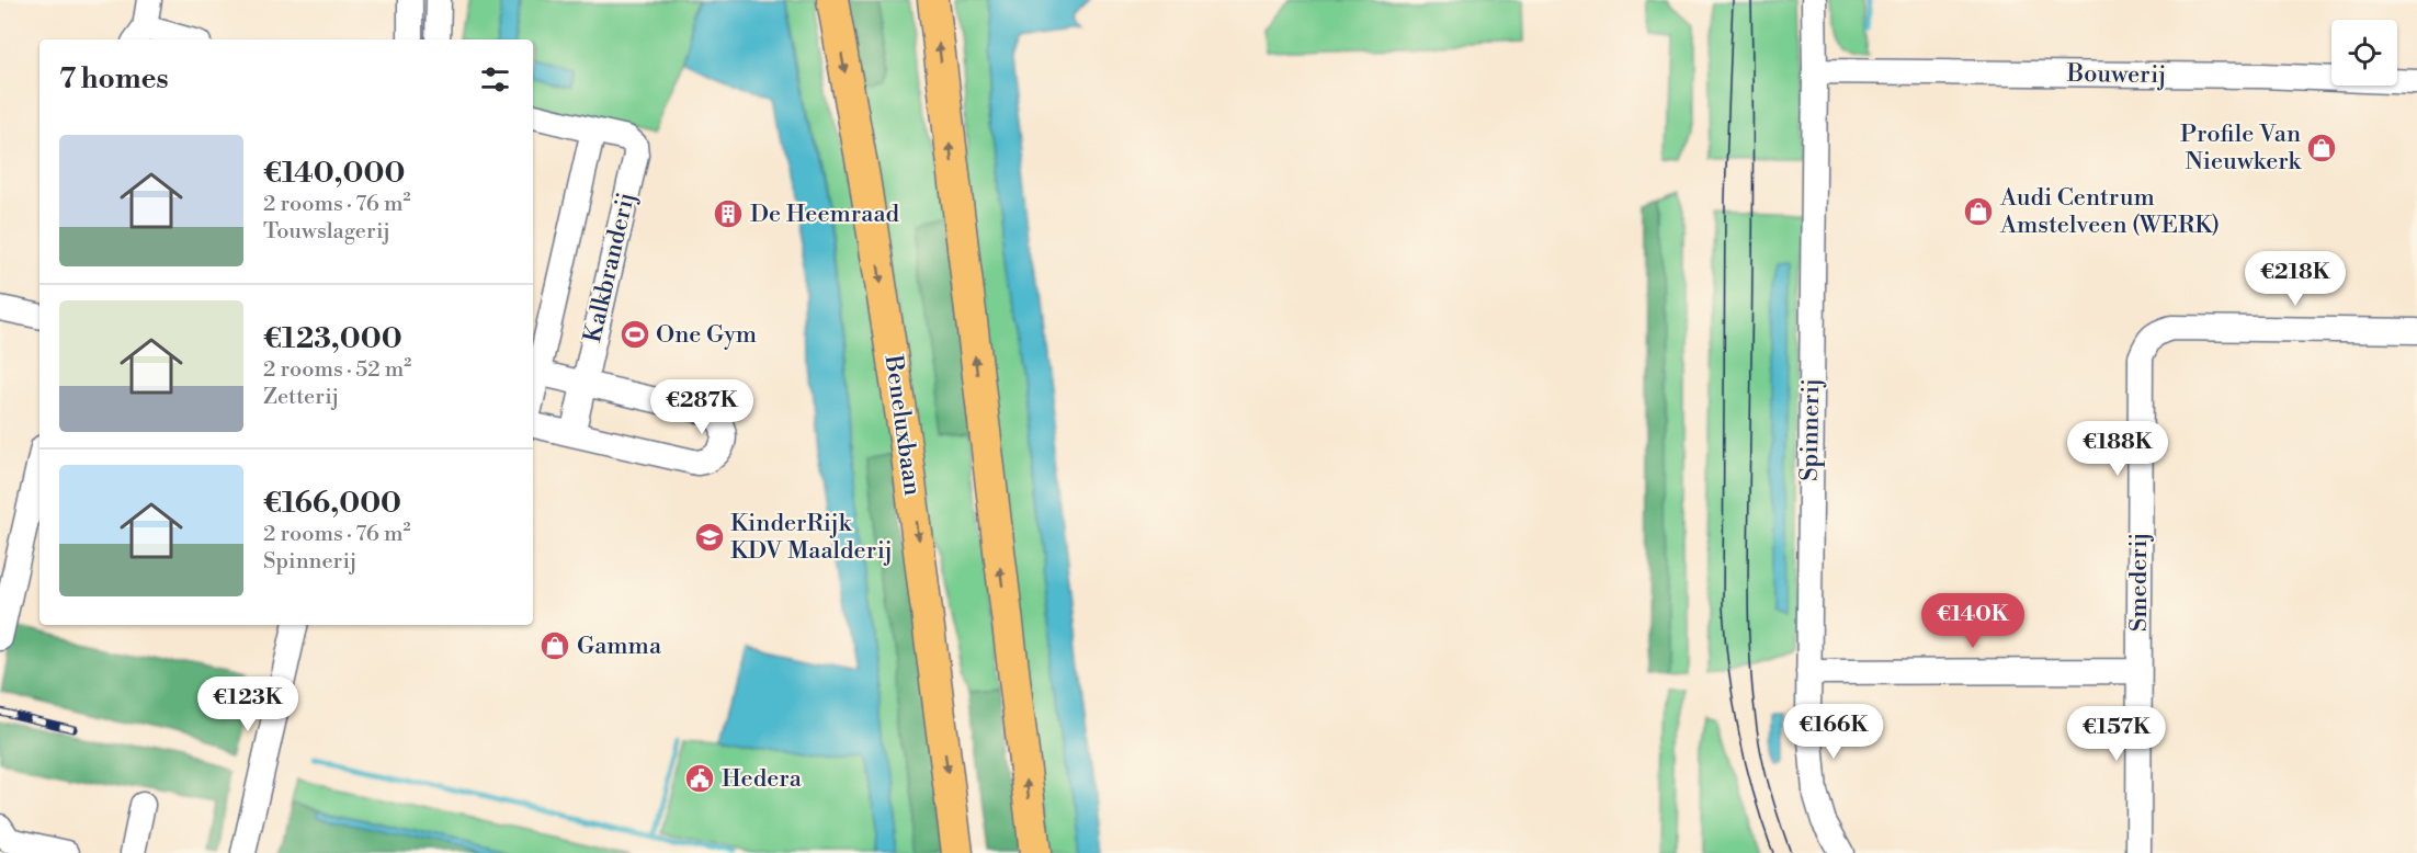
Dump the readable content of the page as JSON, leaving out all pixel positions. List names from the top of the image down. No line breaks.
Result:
{"streets":{"main road":["Beneluxbaan"],"street":["Bouwerij","Kalkbranderij","Spinnerij","Smederij"]},"crossings":[["Bouwerij","Spinnerij"]],"places":{"shop":["Profile Van Nieuwkerk","Audi Centrum Amstelveen (WERK)","Gamma"],"building":["De Heemraad"],"sports":["One Gym"],"school or university":["KinderRijk KDV Maalderij"],"public building":["Hedera"]},"page":{"heading":"7 homes","list":[{"name":"€140,000","note":"2 rooms · 76 m² · Touwslagerij"},{"name":"€123,000","note":"2 rooms · 52 m² · Zetterij"},{"name":"€166,000","note":"2 rooms · 76 m² · Spinnerij"}],"price":["€218K","€287K","€188K","€140K","€123K","€166K","€157K"]}}
